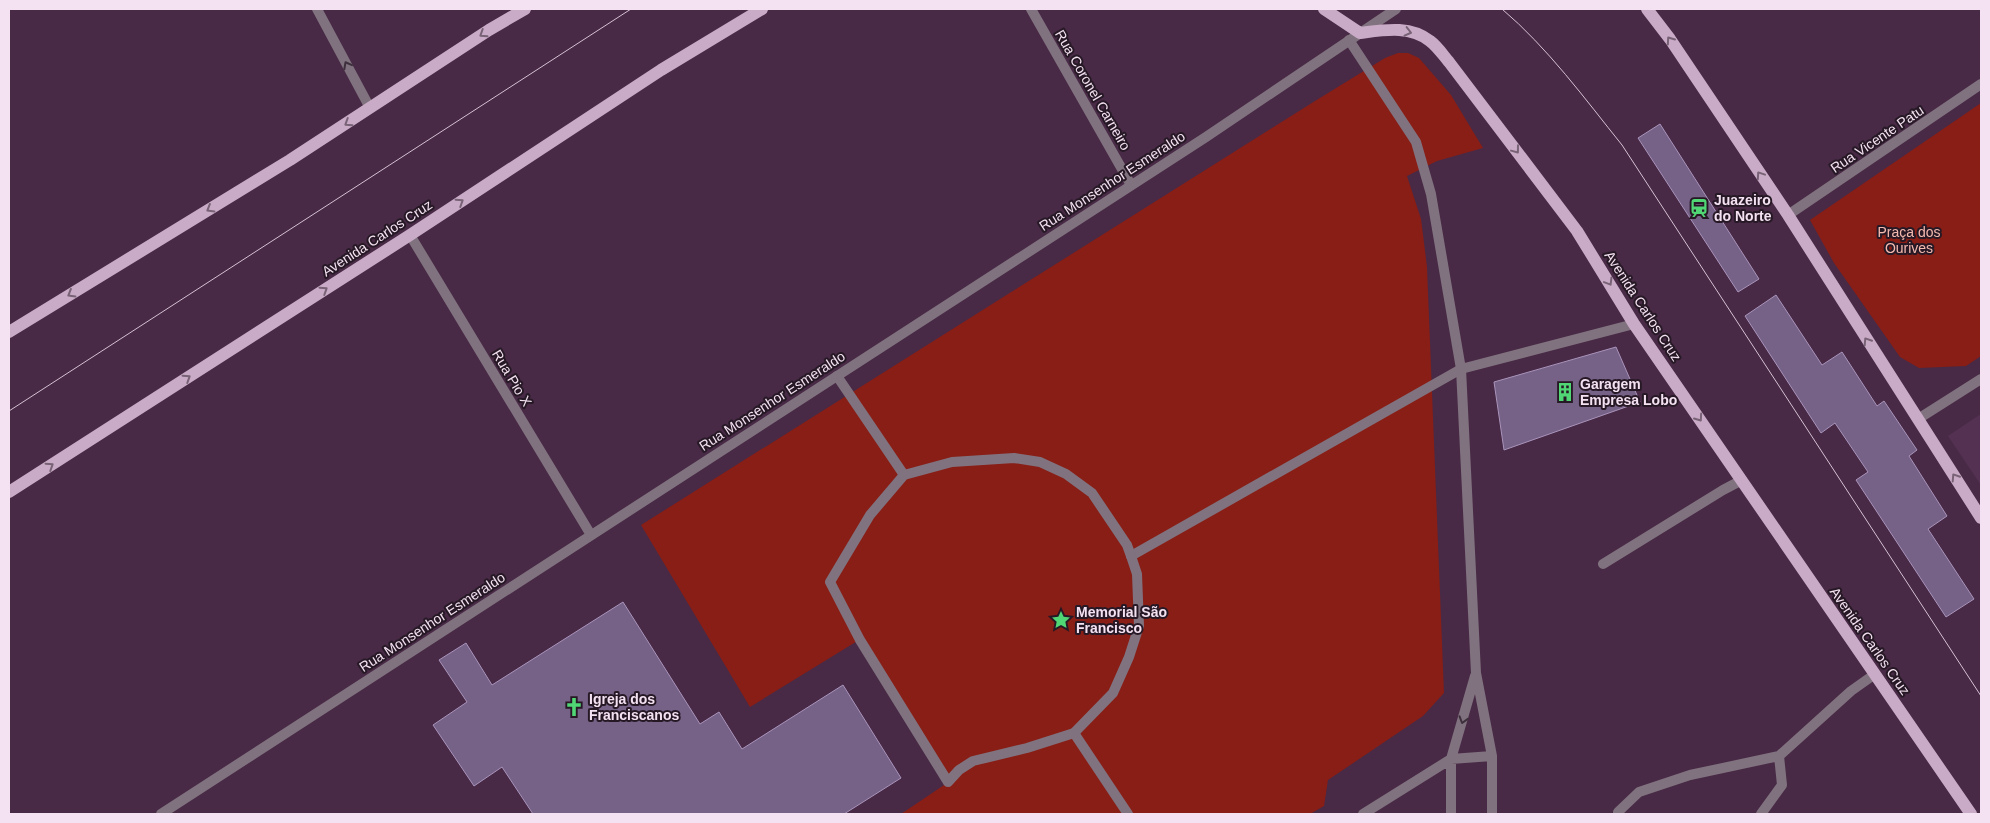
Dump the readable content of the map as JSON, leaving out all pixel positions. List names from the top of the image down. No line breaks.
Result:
{"streets":{"main road":["Avenida Carlos Cruz"],"street":["Rua Coronel Carneiro","Rua Vicente Patu","Rua Monsenhor Esmeraldo","Rua Pio X"]},"crossings":[["Rua Coronel Carneiro","Rua Monsenhor Esmeraldo"],["Rua Monsenhor Esmeraldo","Avenida Carlos Cruz"],["Rua Monsenhor Esmeraldo","Rua Pio X"],["Avenida Carlos Cruz","Rua Pio X"]],"parks":["Praça dos Ourives"],"places":{"station":["Juazeiro do Norte"],"building":["Garagem Empresa Lobo"],"place":["Memorial São Francisco"],"church":["Igreja dos Franciscanos"]}}
